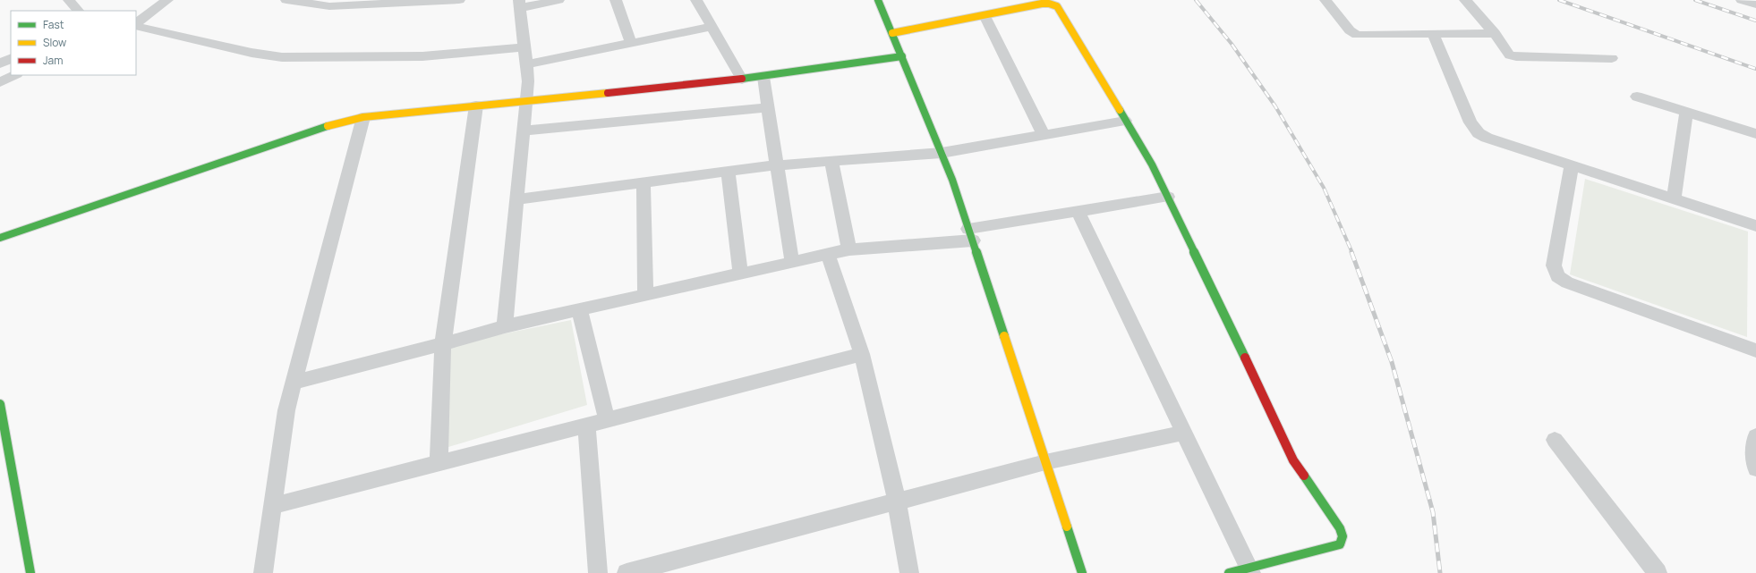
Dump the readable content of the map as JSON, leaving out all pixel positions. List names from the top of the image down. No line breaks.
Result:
{"legend":["Fast","Slow","Jam"]}
